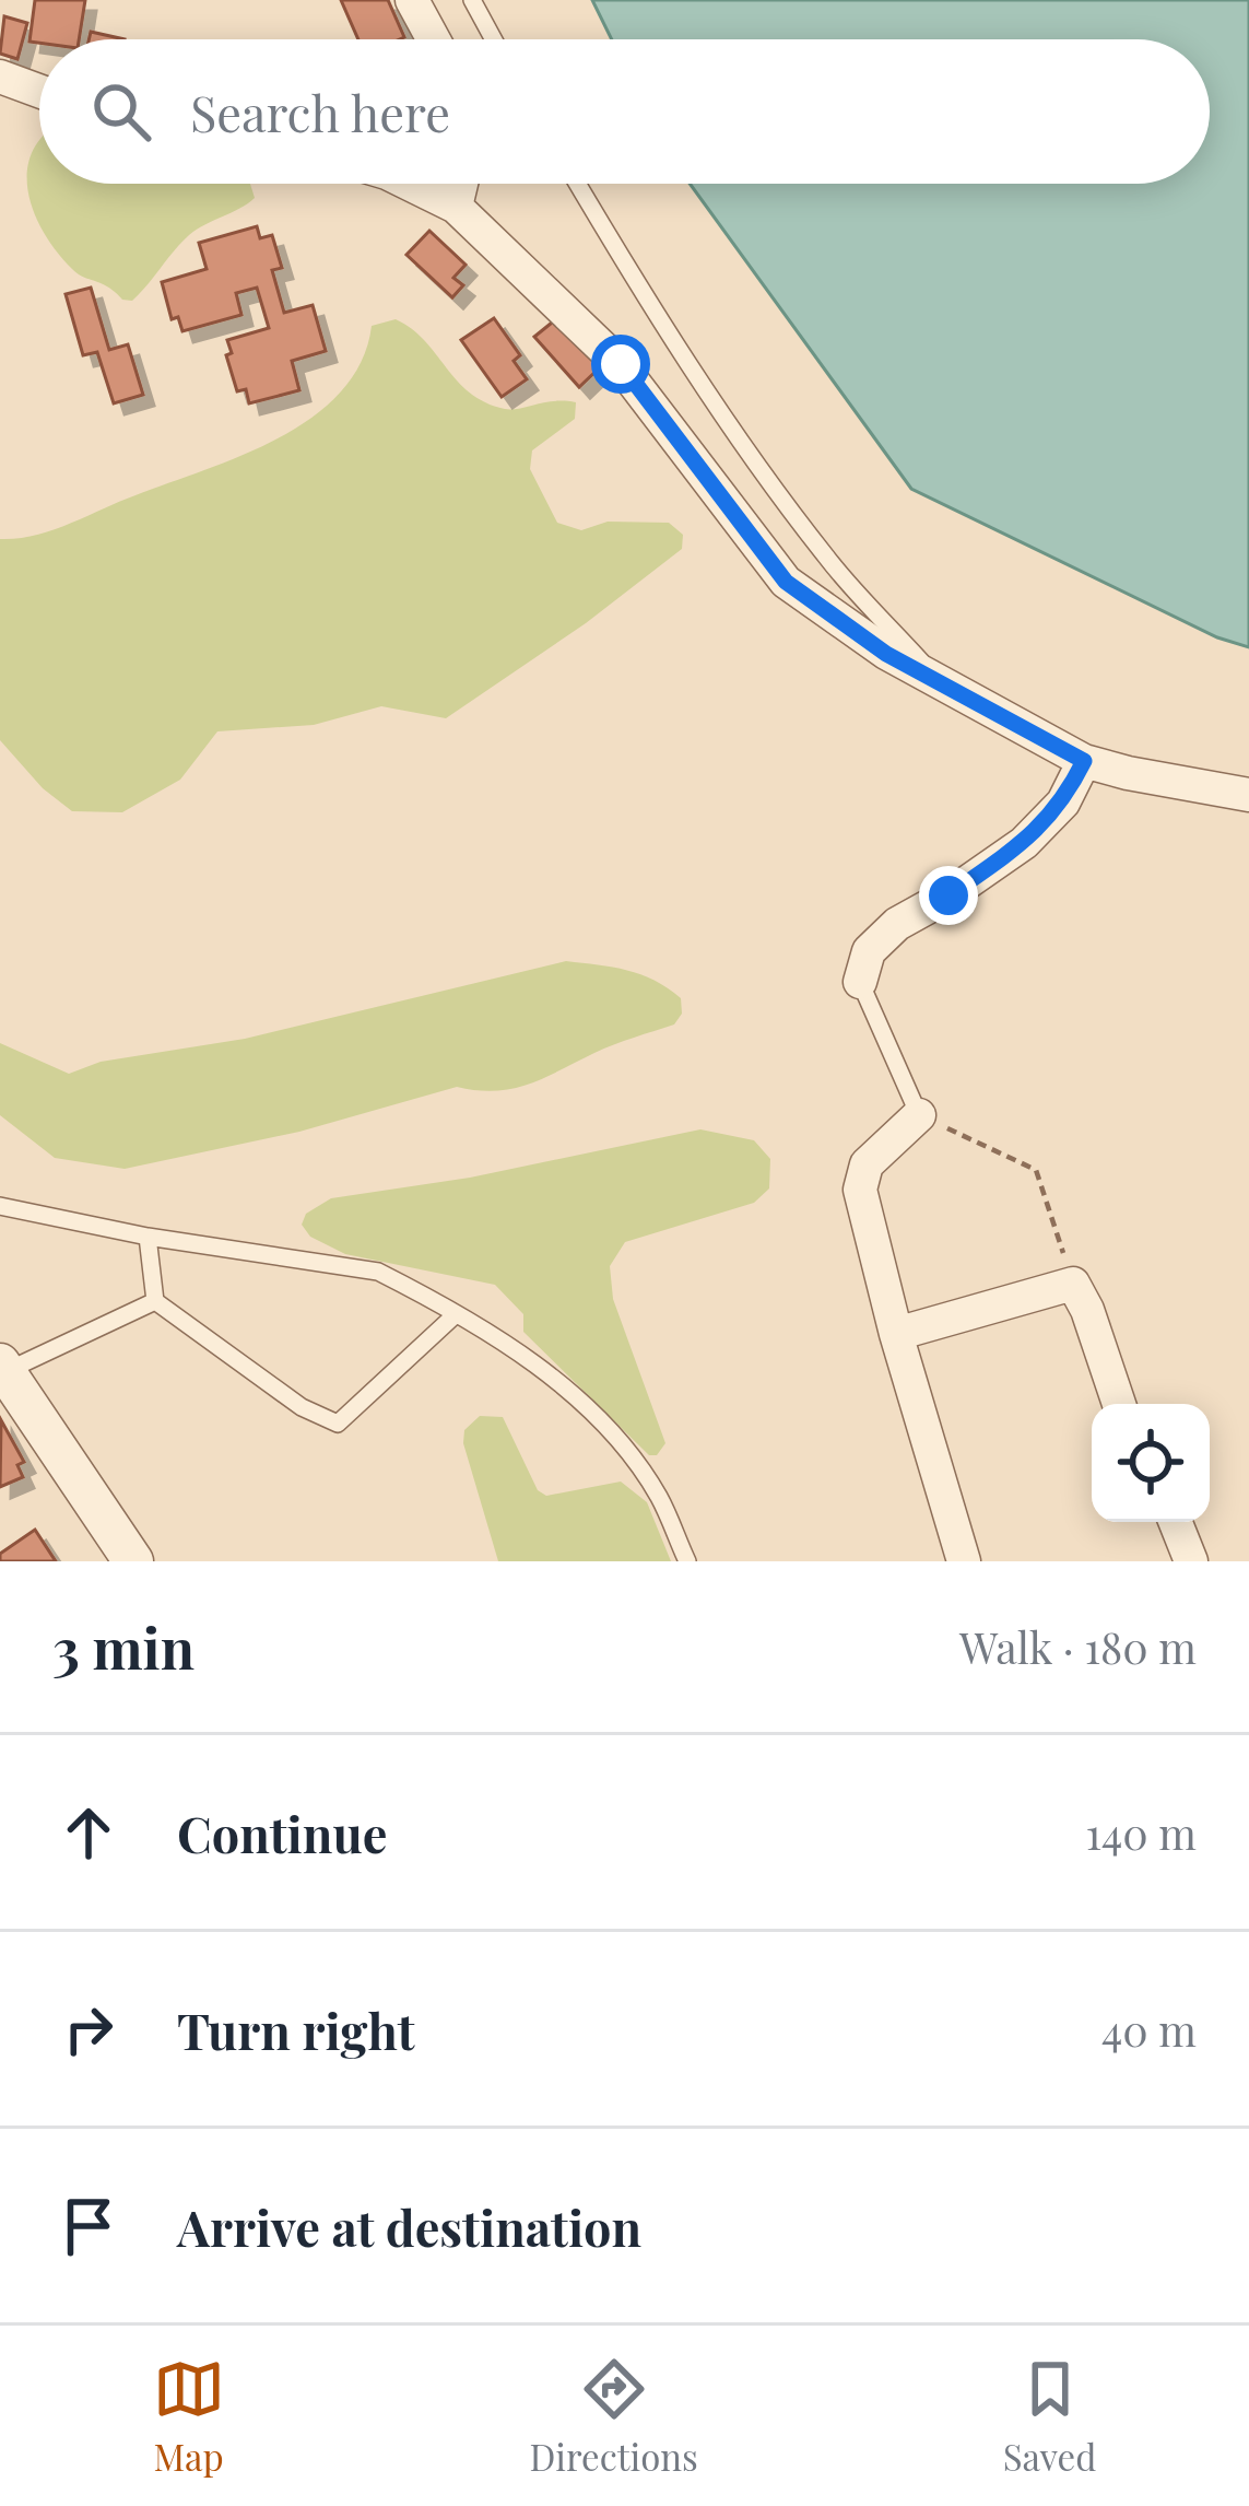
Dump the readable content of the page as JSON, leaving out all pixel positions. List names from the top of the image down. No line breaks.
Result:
{"page":{"search":"Search here","heading":["3 min","Walk · 180 m"],"list":[["Continue","140 m"],["Turn right","40 m"],"Arrive at destination"],"nav":["Map","Directions","Saved"]}}
